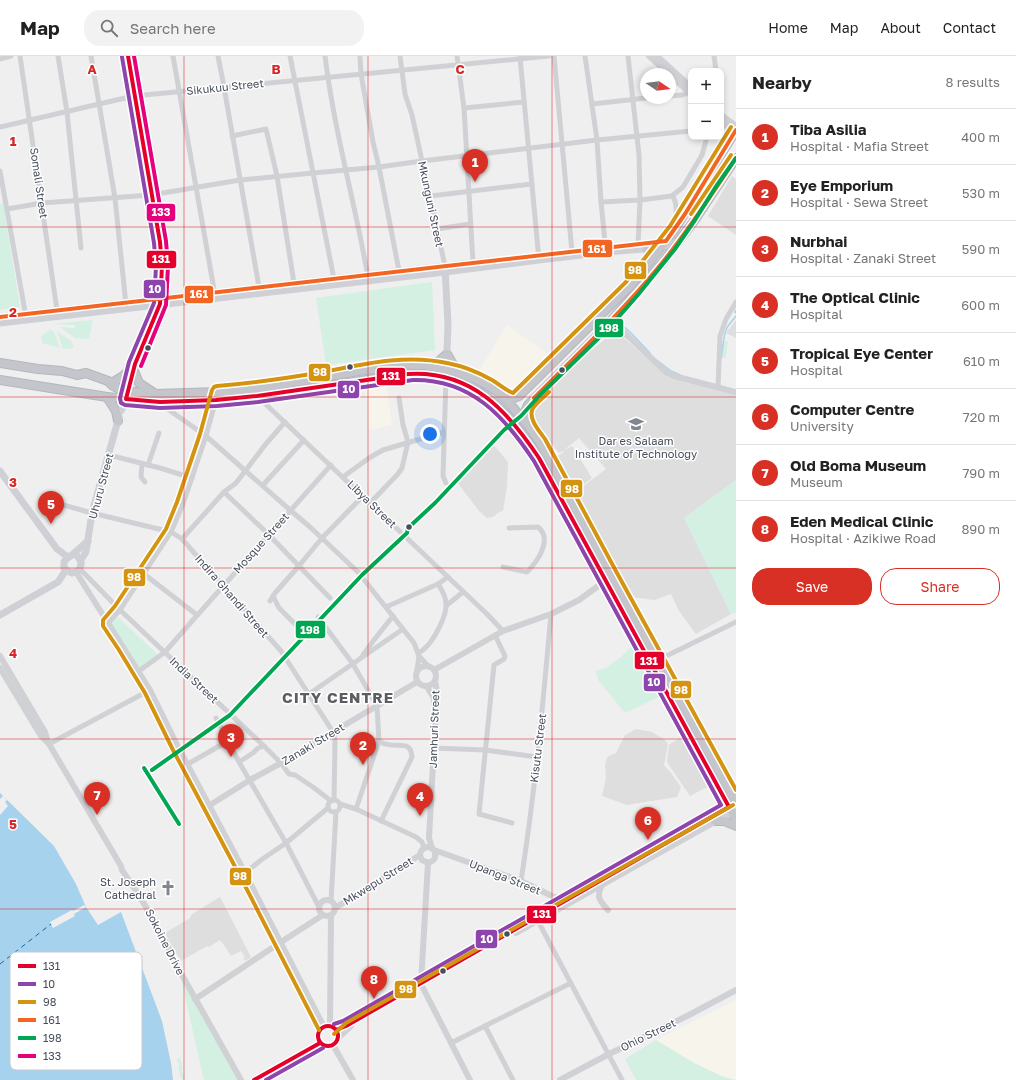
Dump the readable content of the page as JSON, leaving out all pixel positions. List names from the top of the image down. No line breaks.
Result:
{"streets":{"main road":["Mkunguni Street","Uhuru Street"],"street":["Sikukuu Street","Somali Street","Libya Street","Mosque Street","Indira Ghandi Street","India Street","Jamhuri Street","Zanaki Street","Kisutu Street","Upanga Street","Mkwepu Street","Sokoine Drive","Ohio Street"]},"crossings":[["Sikukuu Street","Somali Street"],["Sikukuu Street","Mkunguni Street"],["Sikukuu Street","Uhuru Street"],["Uhuru Street","Indira Ghandi Street"],["Uhuru Street","India Street"],["Libya Street","Mosque Street"],["Mosque Street","Indira Ghandi Street"],["Mosque Street","India Street"],["Indira Ghandi Street","Zanaki Street"],["India Street","Zanaki Street"],["Jamhuri Street","Zanaki Street"],["Jamhuri Street","Upanga Street"],["Jamhuri Street","Mkwepu Street"],["Kisutu Street","Upanga Street"],["Upanga Street","Mkwepu Street"],["Mkwepu Street","Sokoine Drive"]],"districts":["CITY CENTRE"],"places":{"school or university":["Dar es Salaam Institute of Technology"],"church":["St. Joseph Cathedral"]},"lines":["transit line 131","transit line 133","transit line 10","transit line 98","transit line 161","transit line 198"],"legend":["131","10","98","161","198","133"],"north":"right","page":{"header":"Map","search":"Search here","nav":["Home","Map","About","Contact"],"heading":["Nearby","8 results"],"map_buttons":["+","−"],"list":[{"mark":"1","name":"Tiba Asilia","note":"Hospital · Mafia Street","value":"400 m"},{"mark":"2","name":"Eye Emporium","note":"Hospital · Sewa Street","value":"530 m"},{"mark":"3","name":"Nurbhai","note":"Hospital · Zanaki Street","value":"590 m"},{"mark":"4","name":"The Optical Clinic","note":"Hospital","value":"600 m"},{"mark":"5","name":"Tropical Eye Center","note":"Hospital","value":"610 m"},{"mark":"6","name":"Computer Centre","note":"University","value":"720 m"},{"mark":"7","name":"Old Boma Museum","note":"Museum","value":"790 m"},{"mark":"8","name":"Eden Medical Clinic","note":"Hospital · Azikiwe Road","value":"890 m"}],"pins":["1","5","3","2","7","4","6","8"],"buttons":["Save","Share"]},"grid":{"columns":["A","B","C"],"rows":["1","2","3","4","5"]}}
